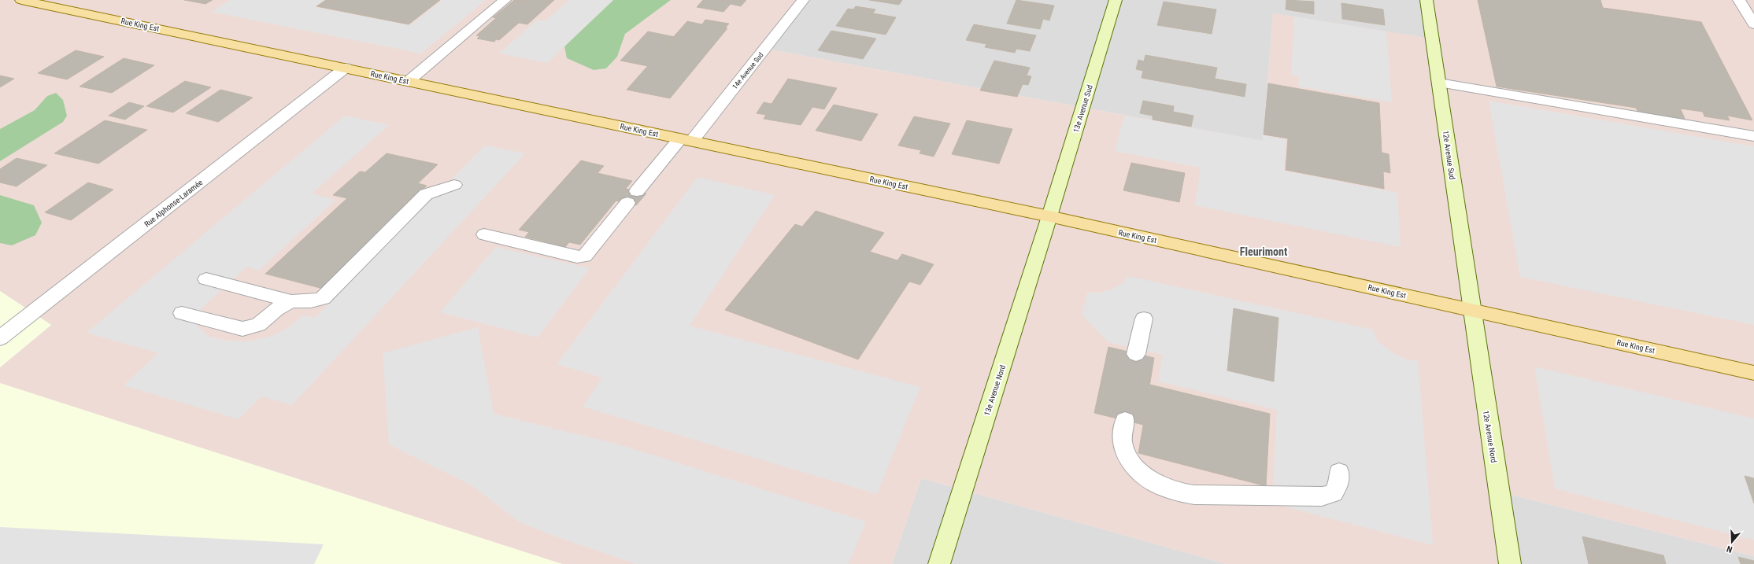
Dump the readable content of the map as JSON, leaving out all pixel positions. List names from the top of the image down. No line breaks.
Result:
{"streets":{"main road":["Rue King Est","13e Avenue Sud","12e Avenue Sud","13e Avenue Nord","12e Avenue Nord"],"street":["14e Avenue Sud","Rue Alphonse-Laramée"]},"crossings":[["Rue King Est","14e Avenue Sud"],["Rue King Est","13e Avenue Sud"],["Rue King Est","12e Avenue Sud"],["Rue King Est","Rue Alphonse-Laramée"],["Rue King Est","13e Avenue Nord"],["Rue King Est","12e Avenue Nord"],["13e Avenue Sud","13e Avenue Nord"],["12e Avenue Sud","12e Avenue Nord"]],"districts":["Fleurimont"],"north":"bottom"}
